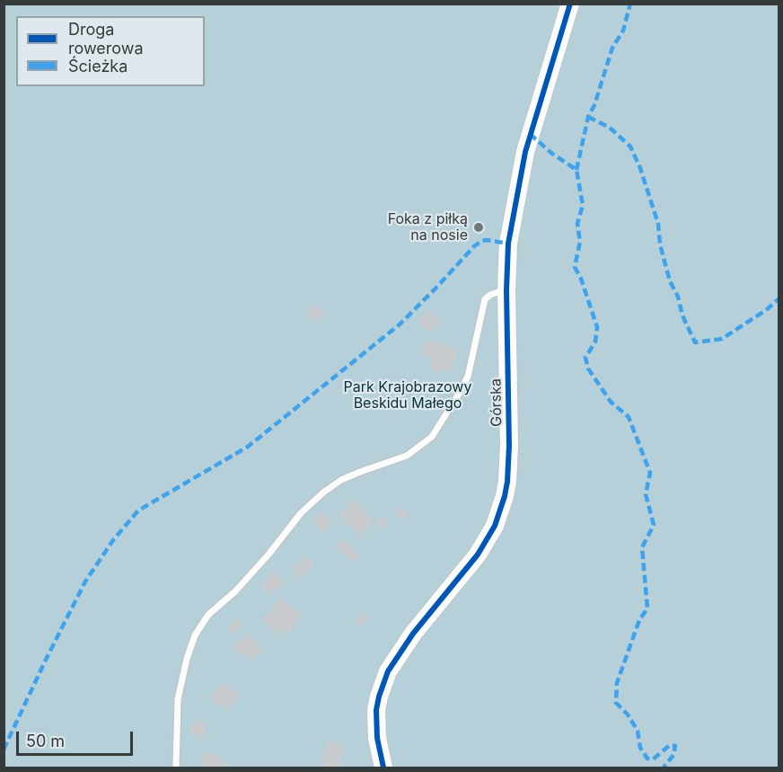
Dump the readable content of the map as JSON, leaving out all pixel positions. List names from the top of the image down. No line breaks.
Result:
{"streets":{"street":["Górska"]},"parks":["Park Krajobrazowy Beskidu Małego"],"places":["Foka z piłką na nosie"],"legend":["Droga rowerowa","Ścieżka"],"scale_bar":"50 m"}
